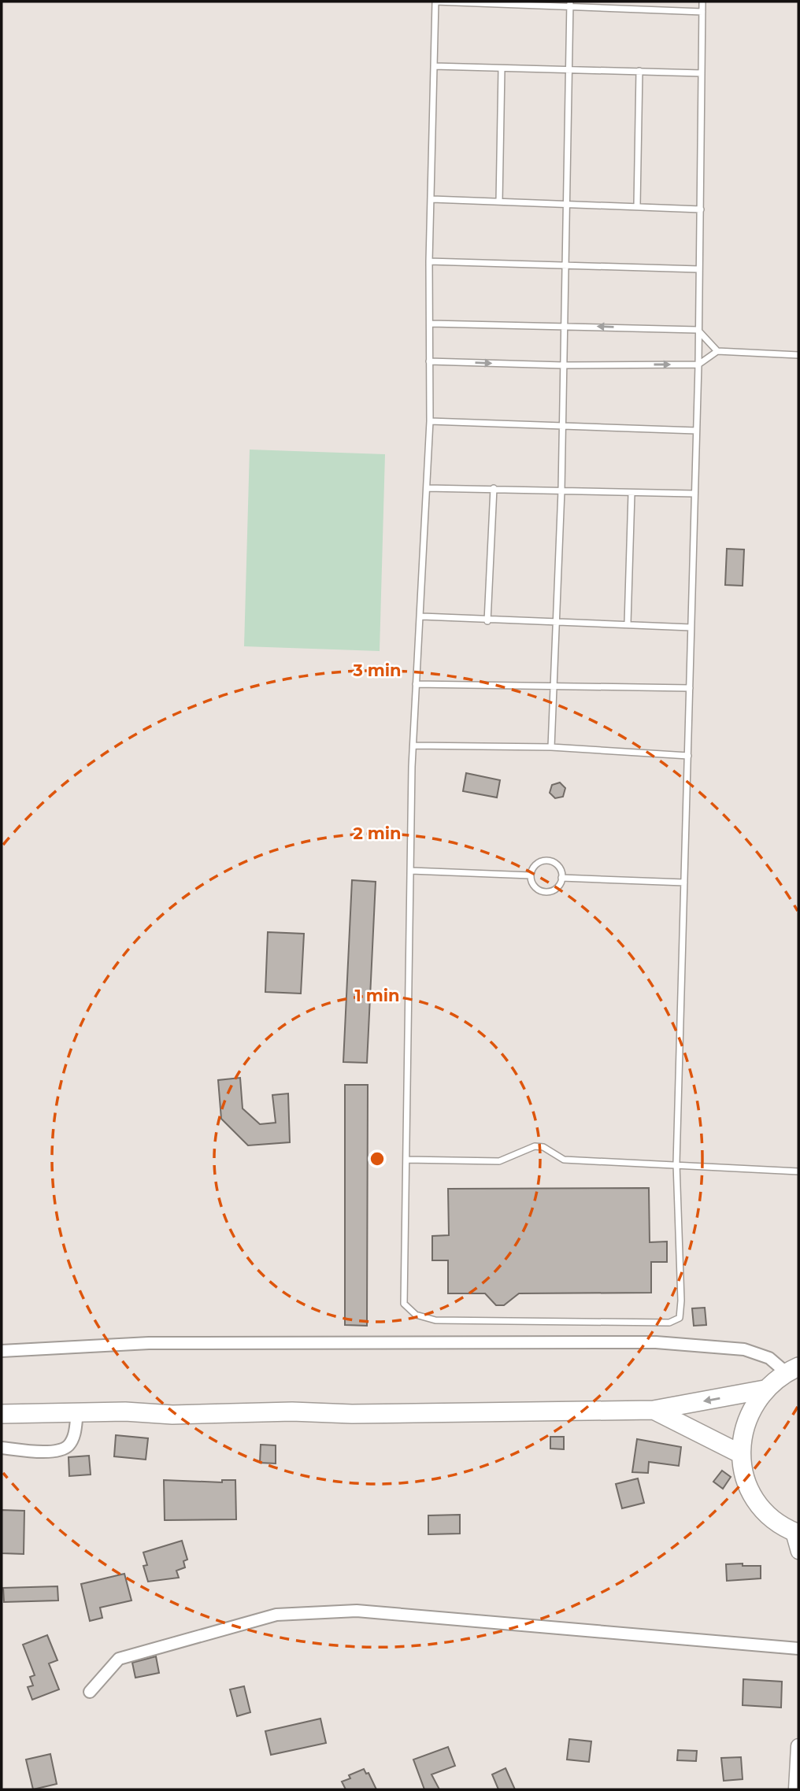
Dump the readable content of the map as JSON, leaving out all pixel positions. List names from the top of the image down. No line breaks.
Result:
{"rings":["3 min","2 min","1 min"]}
